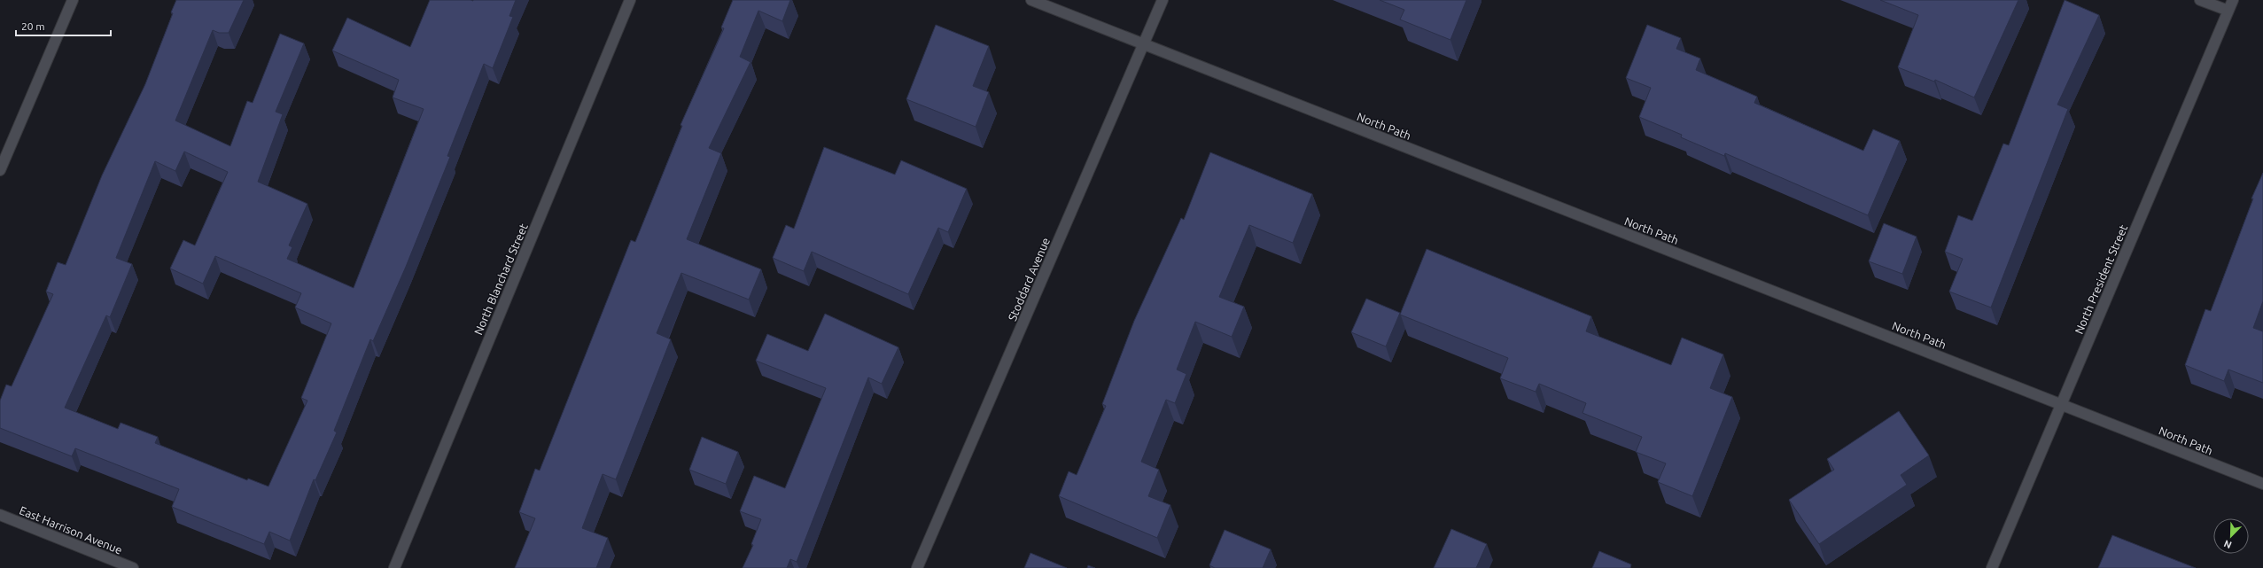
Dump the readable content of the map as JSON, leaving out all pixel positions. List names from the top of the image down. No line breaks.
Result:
{"streets":{"street":["North Path","North Blanchard Street","Stoddard Avenue","North President Street","East Harrison Avenue"]},"crossings":[["North Path","Stoddard Avenue"],["North Path","North President Street"]],"scale_bar":"20 m","north":"bottom left"}
